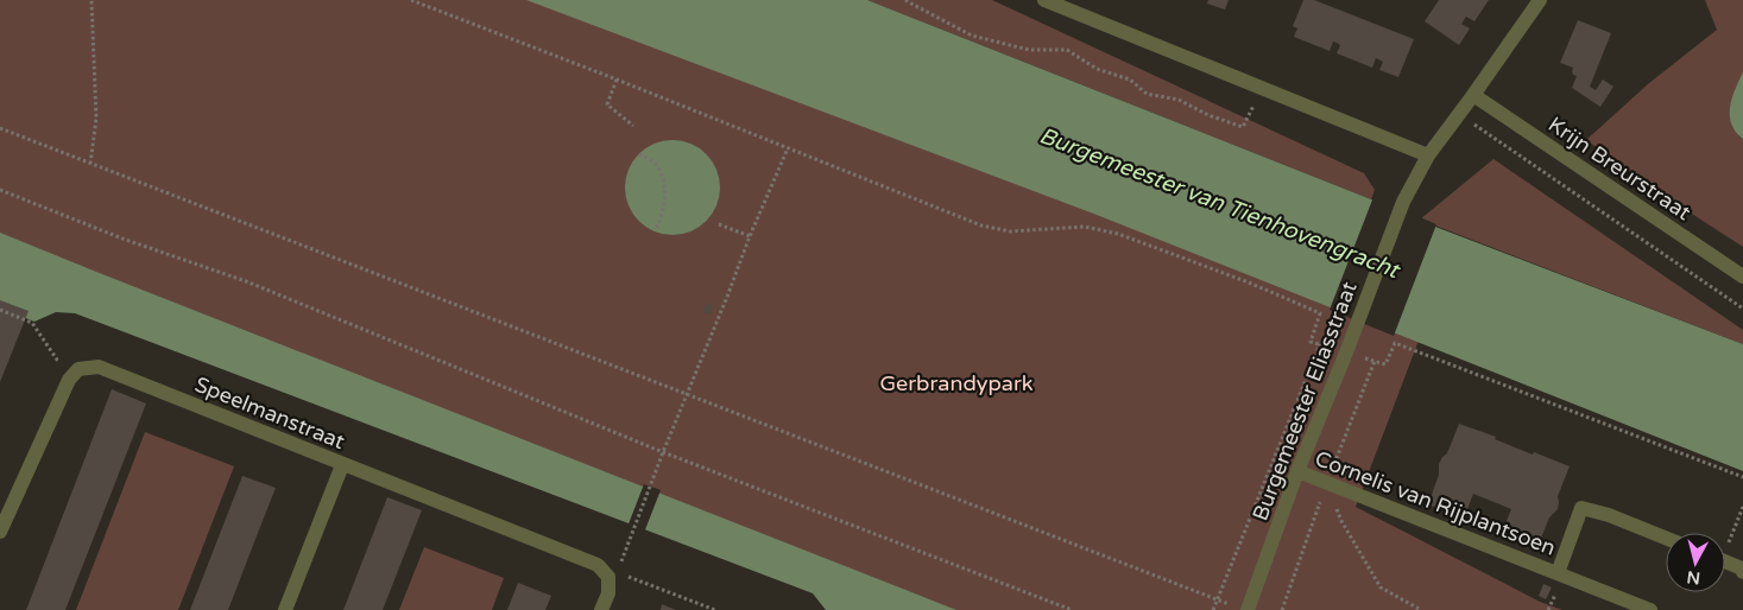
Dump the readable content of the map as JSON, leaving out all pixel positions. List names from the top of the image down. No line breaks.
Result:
{"streets":{"street":["Krijn Breurstraat","Burgemeester Eliasstraat","Speelmanstraat","Cornelis van Rijplantsoen"]},"crossings":[["Krijn Breurstraat","Burgemeester Eliasstraat"],["Burgemeester Eliasstraat","Cornelis van Rijplantsoen"]],"water":["Burgemeester van Tienhovengracht"],"parks":["Gerbrandypark"],"north":"bottom"}
